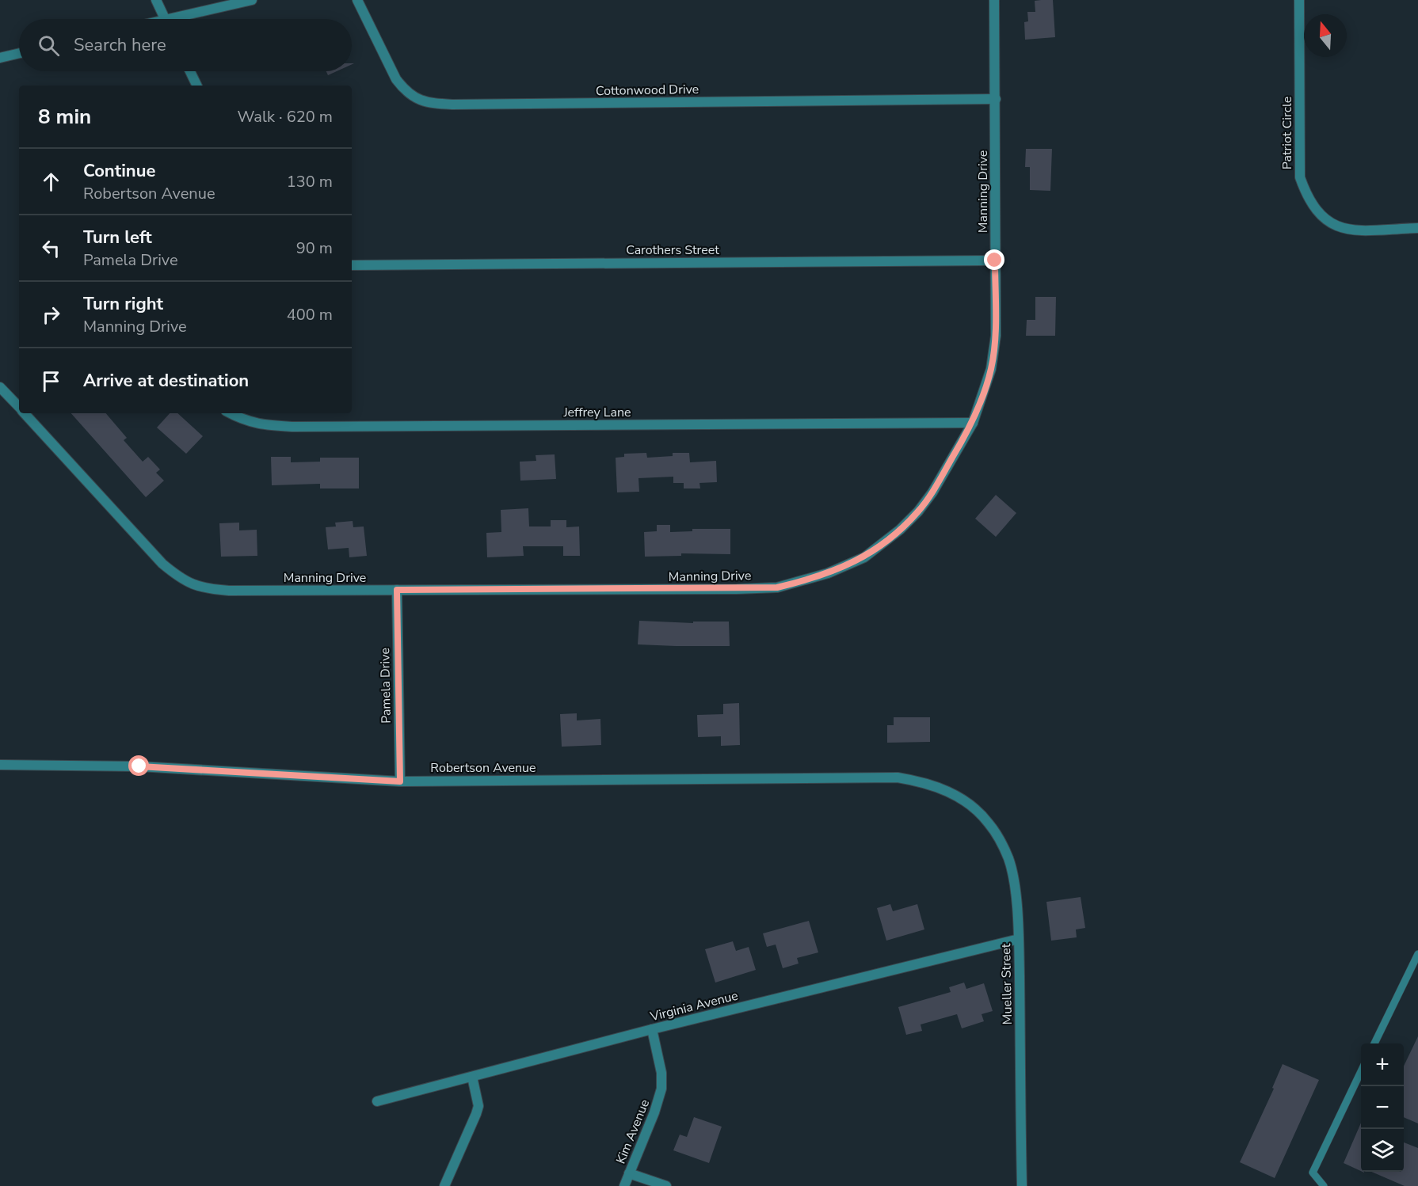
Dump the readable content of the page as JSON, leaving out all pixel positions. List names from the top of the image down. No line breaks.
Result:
{"streets":{"street":["Cottonwood Drive","Patriot Circle","Manning Drive","Carothers Street","Jeffrey Lane","Pamela Drive","Robertson Avenue","Mueller Street","Virginia Avenue","Kim Avenue"]},"crossings":[["Cottonwood Drive","Manning Drive"],["Manning Drive","Carothers Street"],["Manning Drive","Jeffrey Lane"],["Manning Drive","Pamela Drive"],["Pamela Drive","Robertson Avenue"],["Robertson Avenue","Mueller Street"],["Mueller Street","Virginia Avenue"],["Virginia Avenue","Kim Avenue"]],"north":"top","page":{"search":"Search here","heading":["8 min","Walk · 620 m"],"list":[["Continue","Robertson Avenue","130 m"],["Turn left","Pamela Drive","90 m"],["Turn right","Manning Drive","400 m"],"Arrive at destination"],"map_buttons":["+","−"]}}
